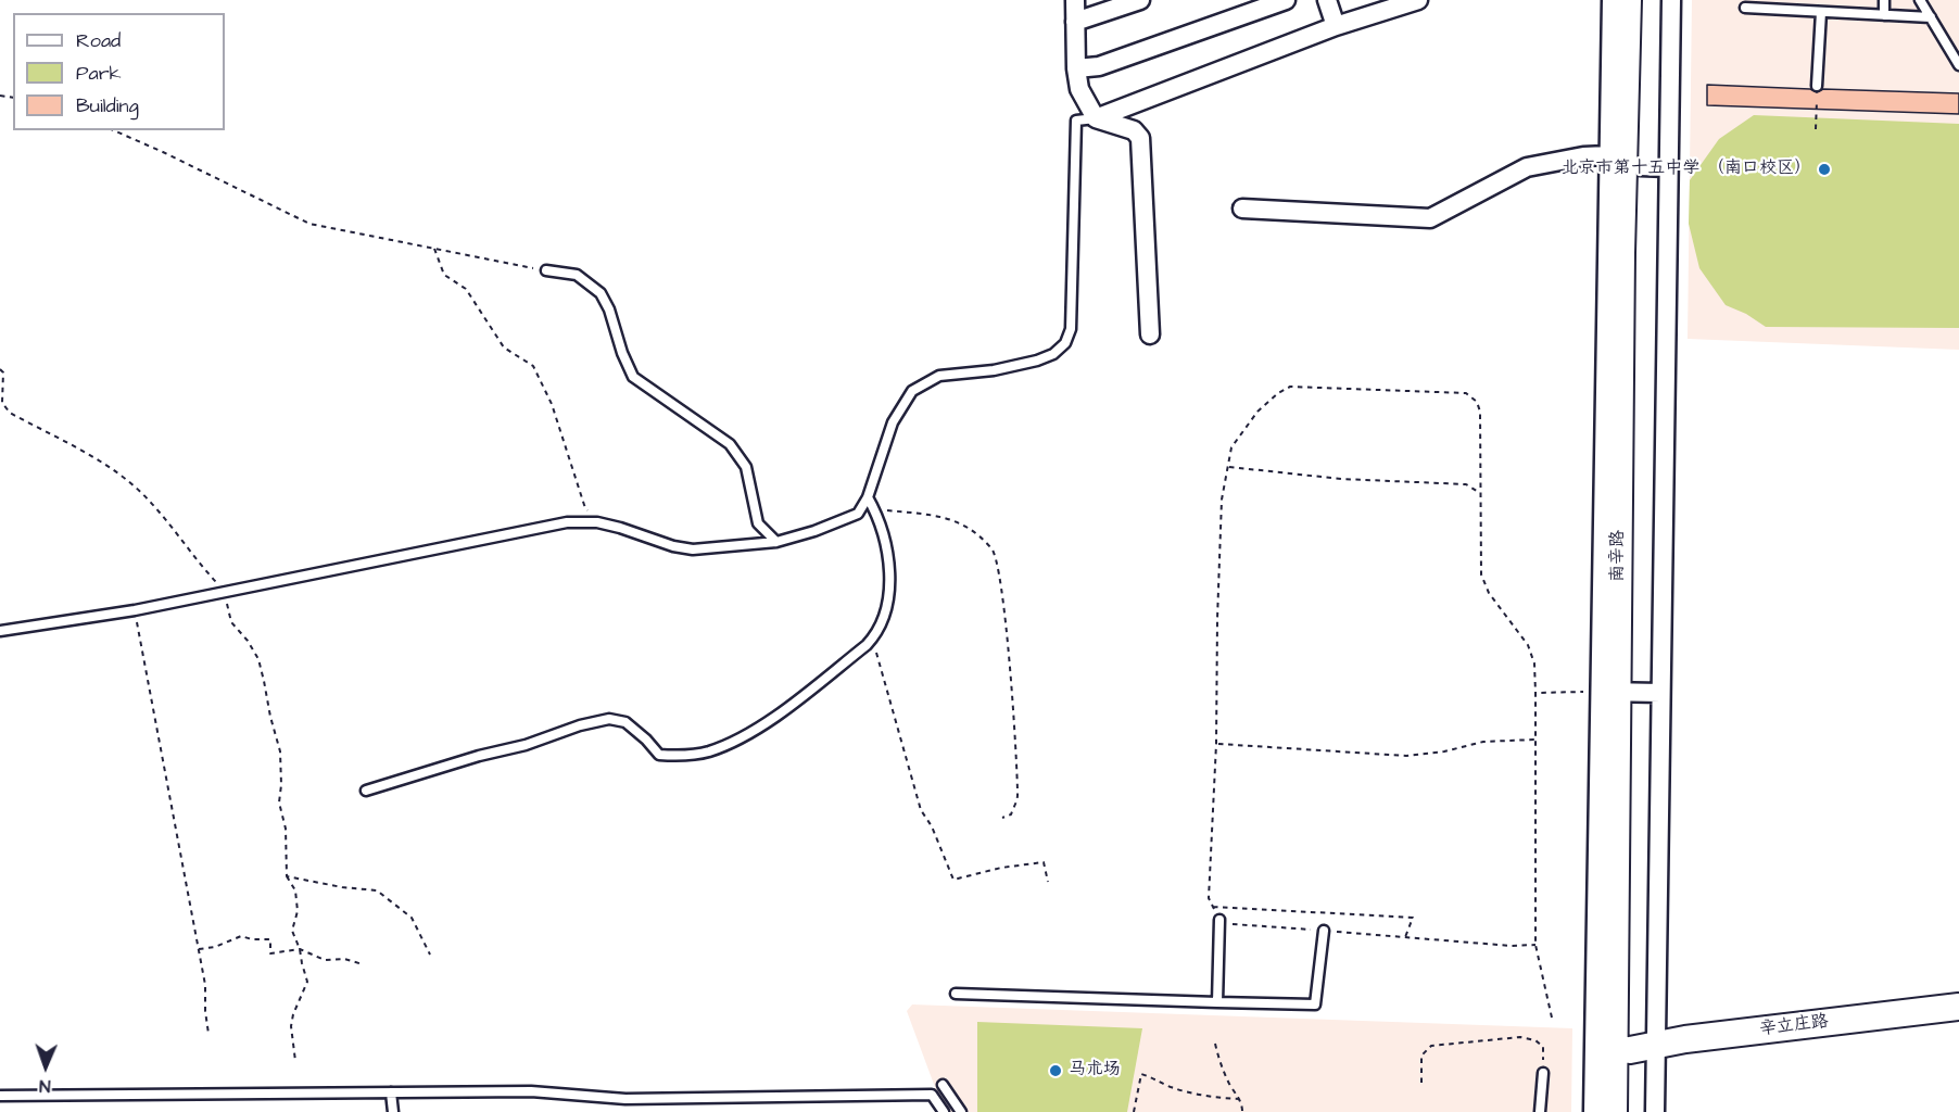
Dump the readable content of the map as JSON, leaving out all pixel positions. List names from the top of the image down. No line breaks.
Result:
{"streets":{"main road":["南辛路","辛立庄路"]},"crossings":[["南辛路","辛立庄路"]],"places":["北京市第十五中学 （南口校区）","马术场"],"legend":["Road","Park","Building"],"north":"bottom"}
